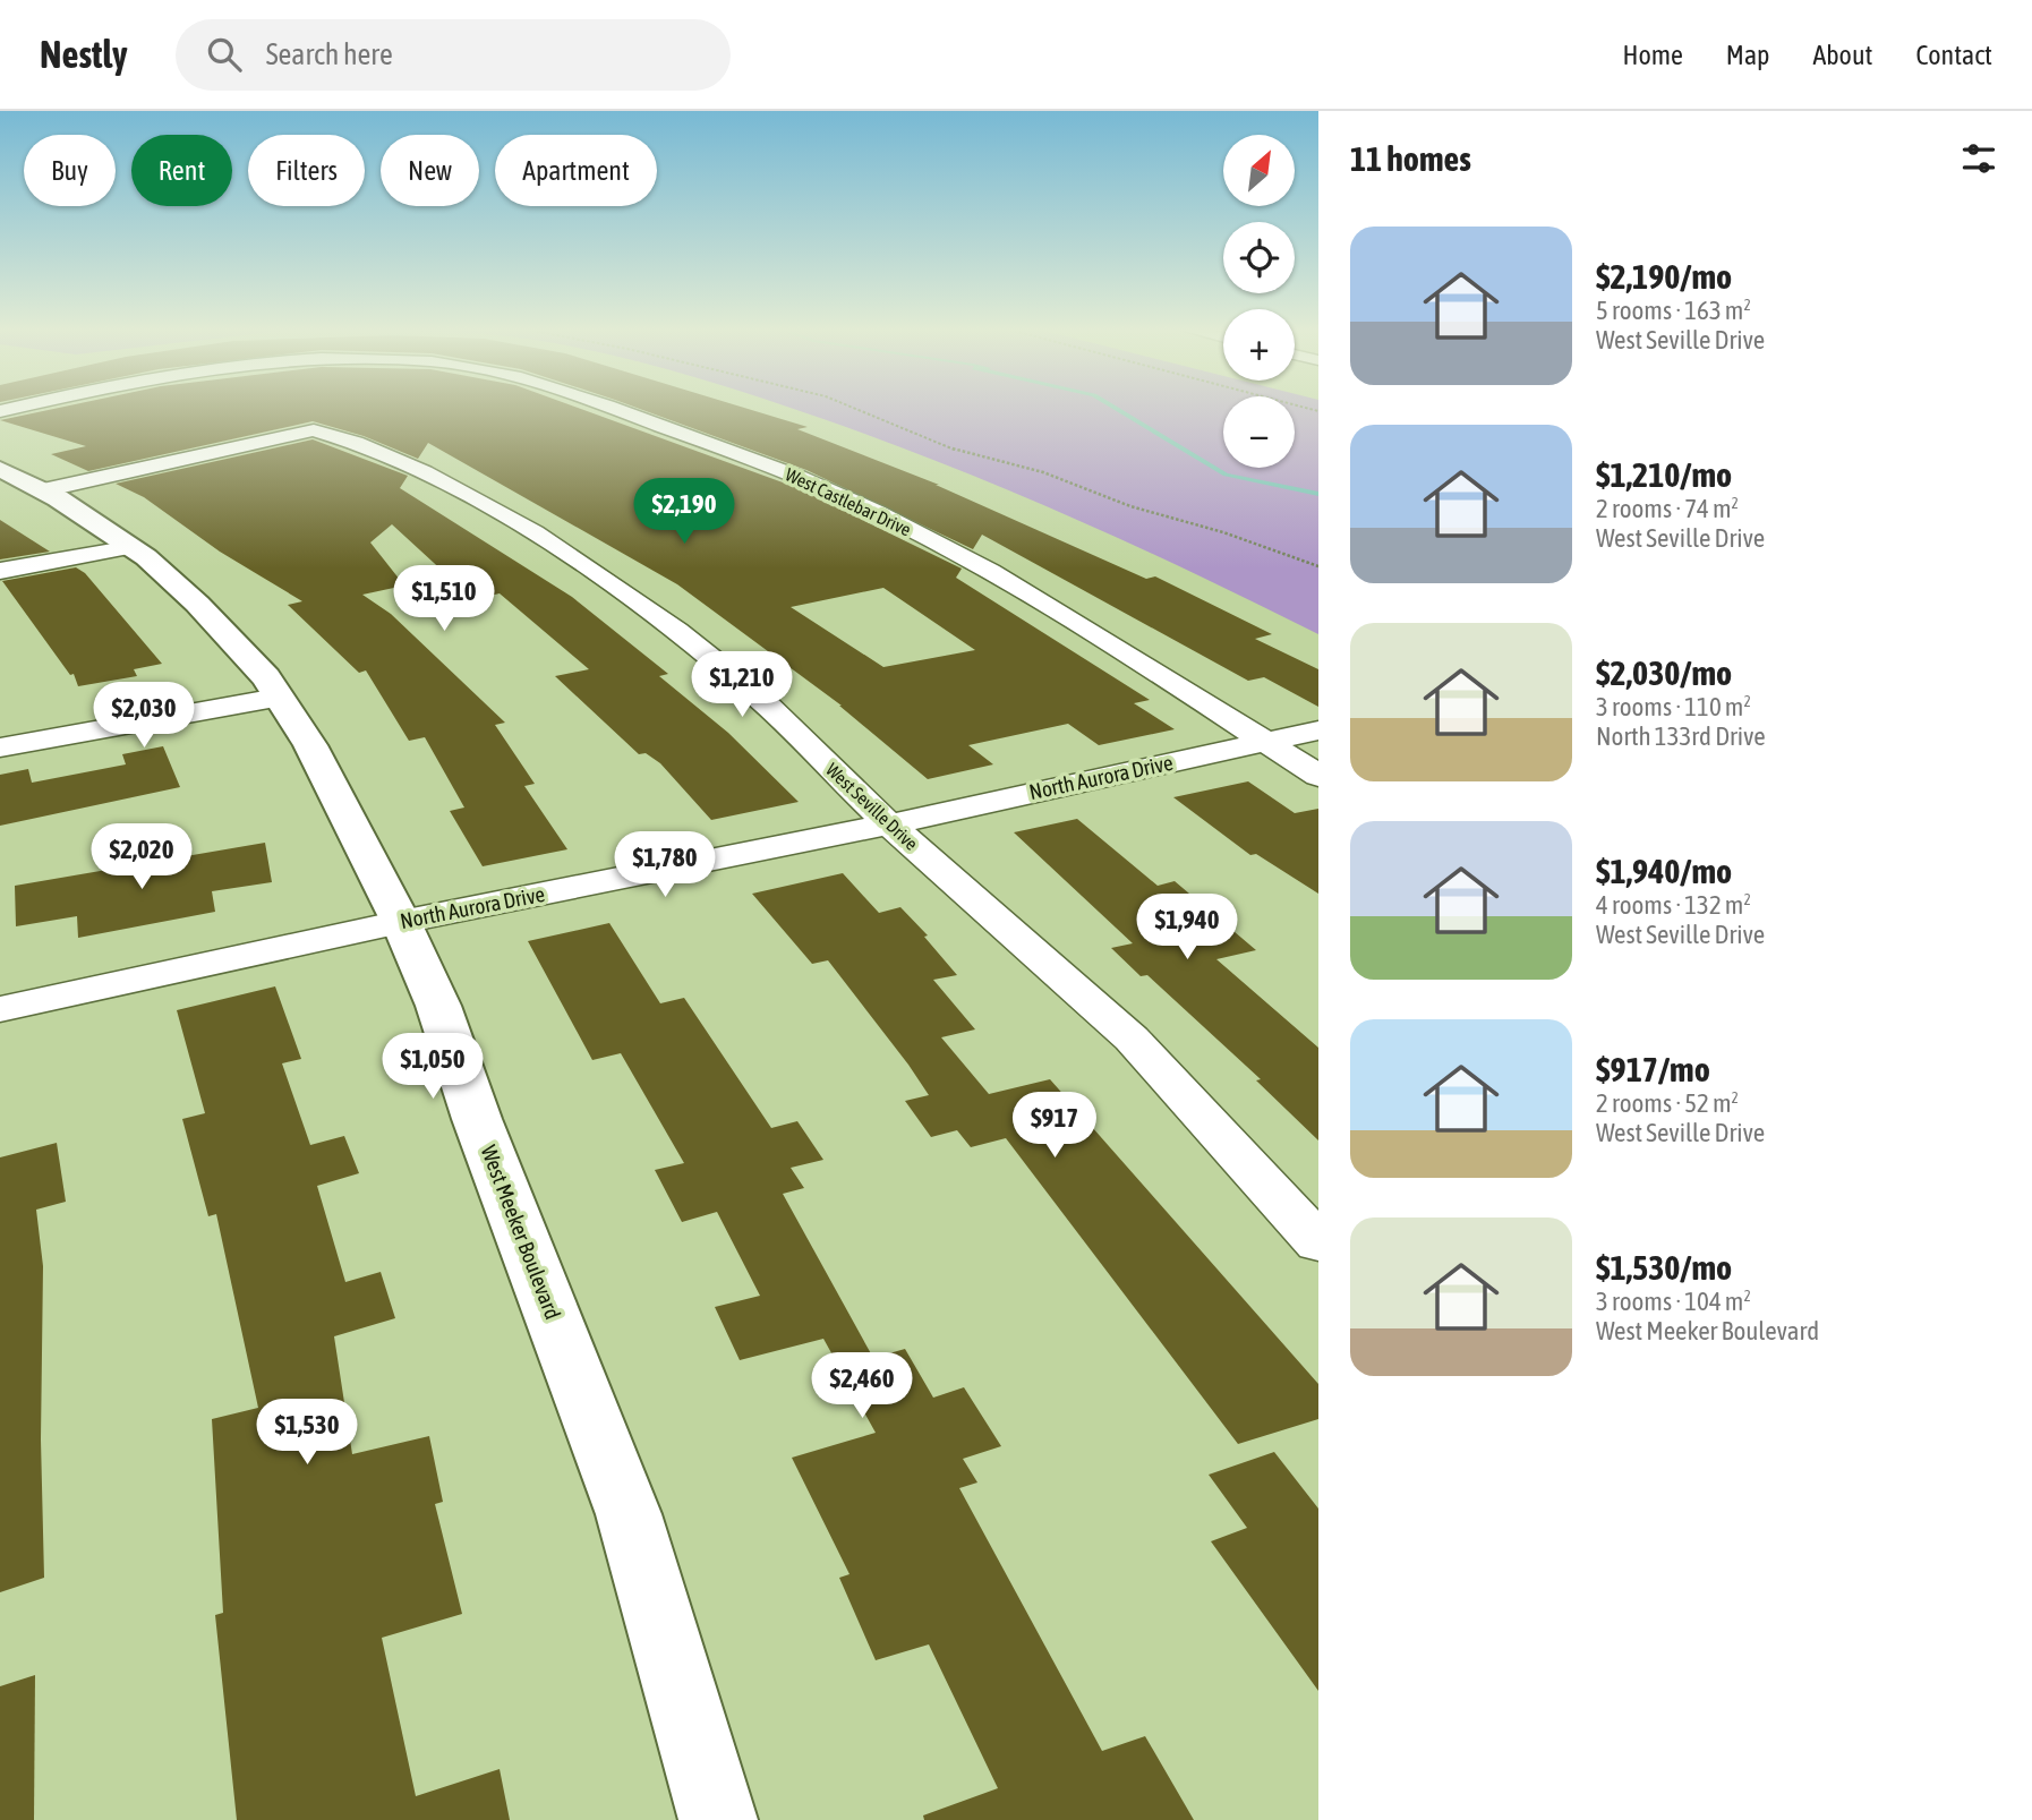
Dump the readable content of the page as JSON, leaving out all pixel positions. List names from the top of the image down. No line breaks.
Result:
{"streets":{"street":["West Castlebar Drive","North Aurora Drive","West Seville Drive","West Meeker Boulevard"]},"crossings":[["West Castlebar Drive","North Aurora Drive"],["North Aurora Drive","West Seville Drive"],["North Aurora Drive","West Meeker Boulevard"],["West Seville Drive","West Meeker Boulevard"]],"north":"top right","page":{"header":"Nestly","search":"Search here","nav":["Home","Map","About","Contact"],"heading":"11 homes","map_buttons":["+","−"],"chip":["Buy","Rent","Filters","New","Apartment"],"list":[{"name":"$2,190/mo","note":"5 rooms · 163 m² · West Seville Drive"},{"name":"$1,210/mo","note":"2 rooms · 74 m² · West Seville Drive"},{"name":"$2,030/mo","note":"3 rooms · 110 m² · North 133rd Drive"},{"name":"$1,940/mo","note":"4 rooms · 132 m² · West Seville Drive"},{"name":"$917/mo","note":"2 rooms · 52 m² · West Seville Drive"},{"name":"$1,530/mo","note":"3 rooms · 104 m² · West Meeker Boulevard"}],"price":["$2,190","$1,510","$1,210","$2,030","$2,020","$1,780","$1,940","$1,050","$917","$2,460","$1,530"]}}
